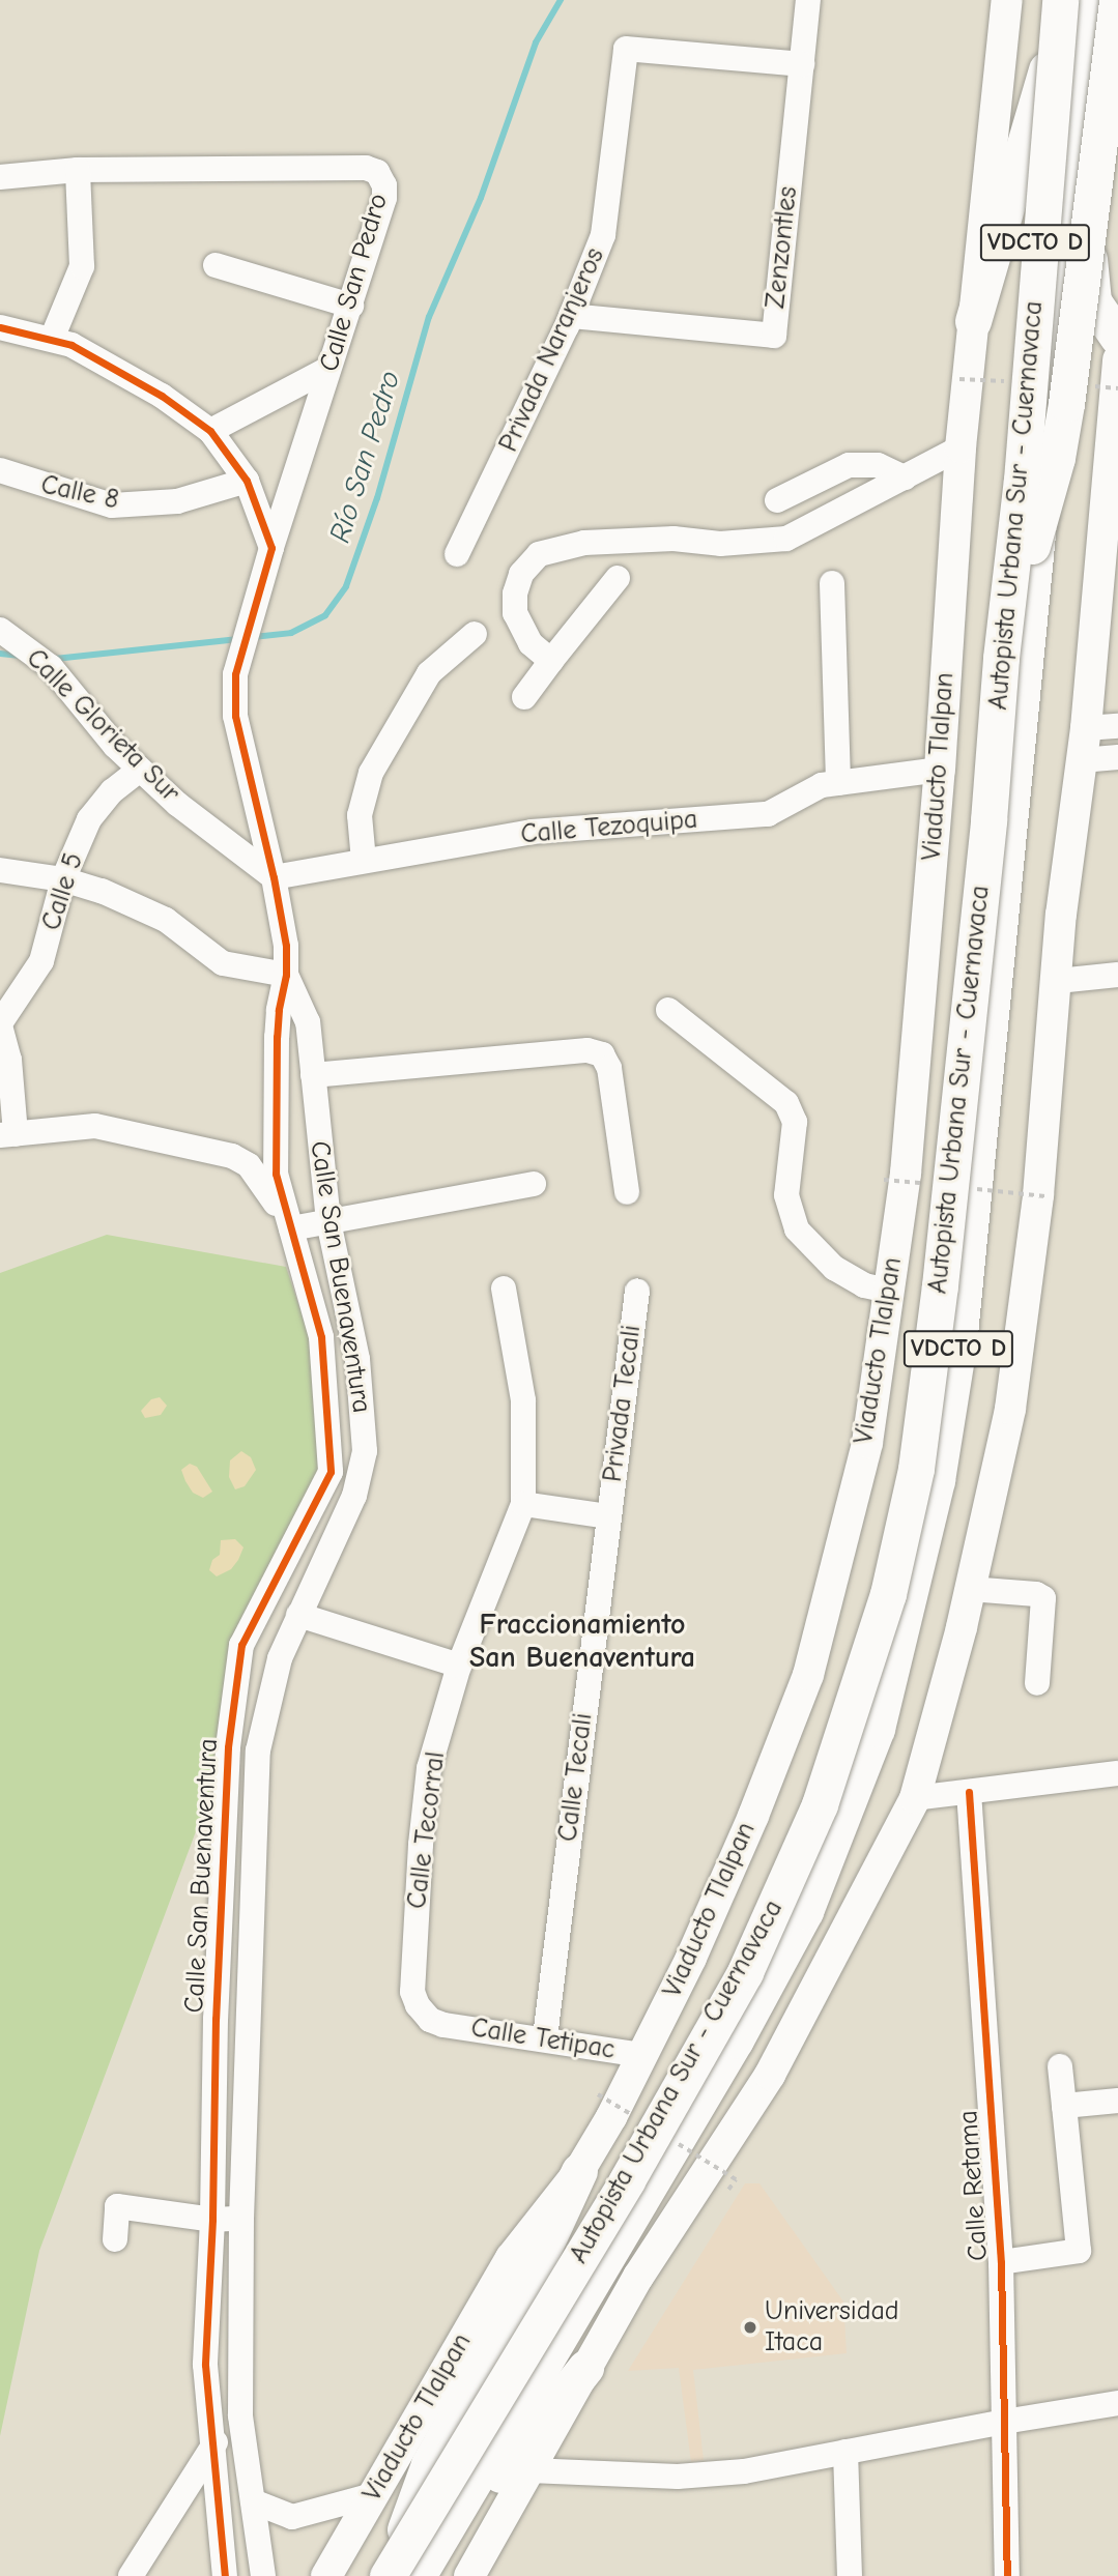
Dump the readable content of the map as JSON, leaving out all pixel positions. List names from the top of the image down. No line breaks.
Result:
{"streets":{"highway":["VDCTO D","Autopista Urbana Sur - Cuernavaca","Viaducto Tlalpan"],"street":["Zenzontles","Calle San Pedro","Privada Naranjeros","Calle 8","Calle Glorieta Sur","Calle Tezoquipa","Calle 5","Calle San Buenaventura","Privada Tecali","Calle Tecali","Calle Tecorral","Calle Tetipac","Calle Retama"]},"crossings":[["Zenzontles","Privada Naranjeros"],["Calle San Pedro","Calle San Buenaventura"],["Autopista Urbana Sur - Cuernavaca","Viaducto Tlalpan"],["Calle Glorieta Sur","Calle Tezoquipa"],["Calle Glorieta Sur","Calle 5"],["Calle Glorieta Sur","Calle San Buenaventura"],["Viaducto Tlalpan","Calle Tezoquipa"],["Viaducto Tlalpan","Calle Tetipac"],["Calle Tezoquipa","Calle San Buenaventura"],["Privada Tecali","Calle Tecali"],["Calle Tecali","Calle Tetipac"],["Calle Tecorral","Calle Tetipac"]],"districts":["Fraccionamiento San Buenaventura"],"water":["Río San Pedro"],"places":["Universidad Itaca"]}
